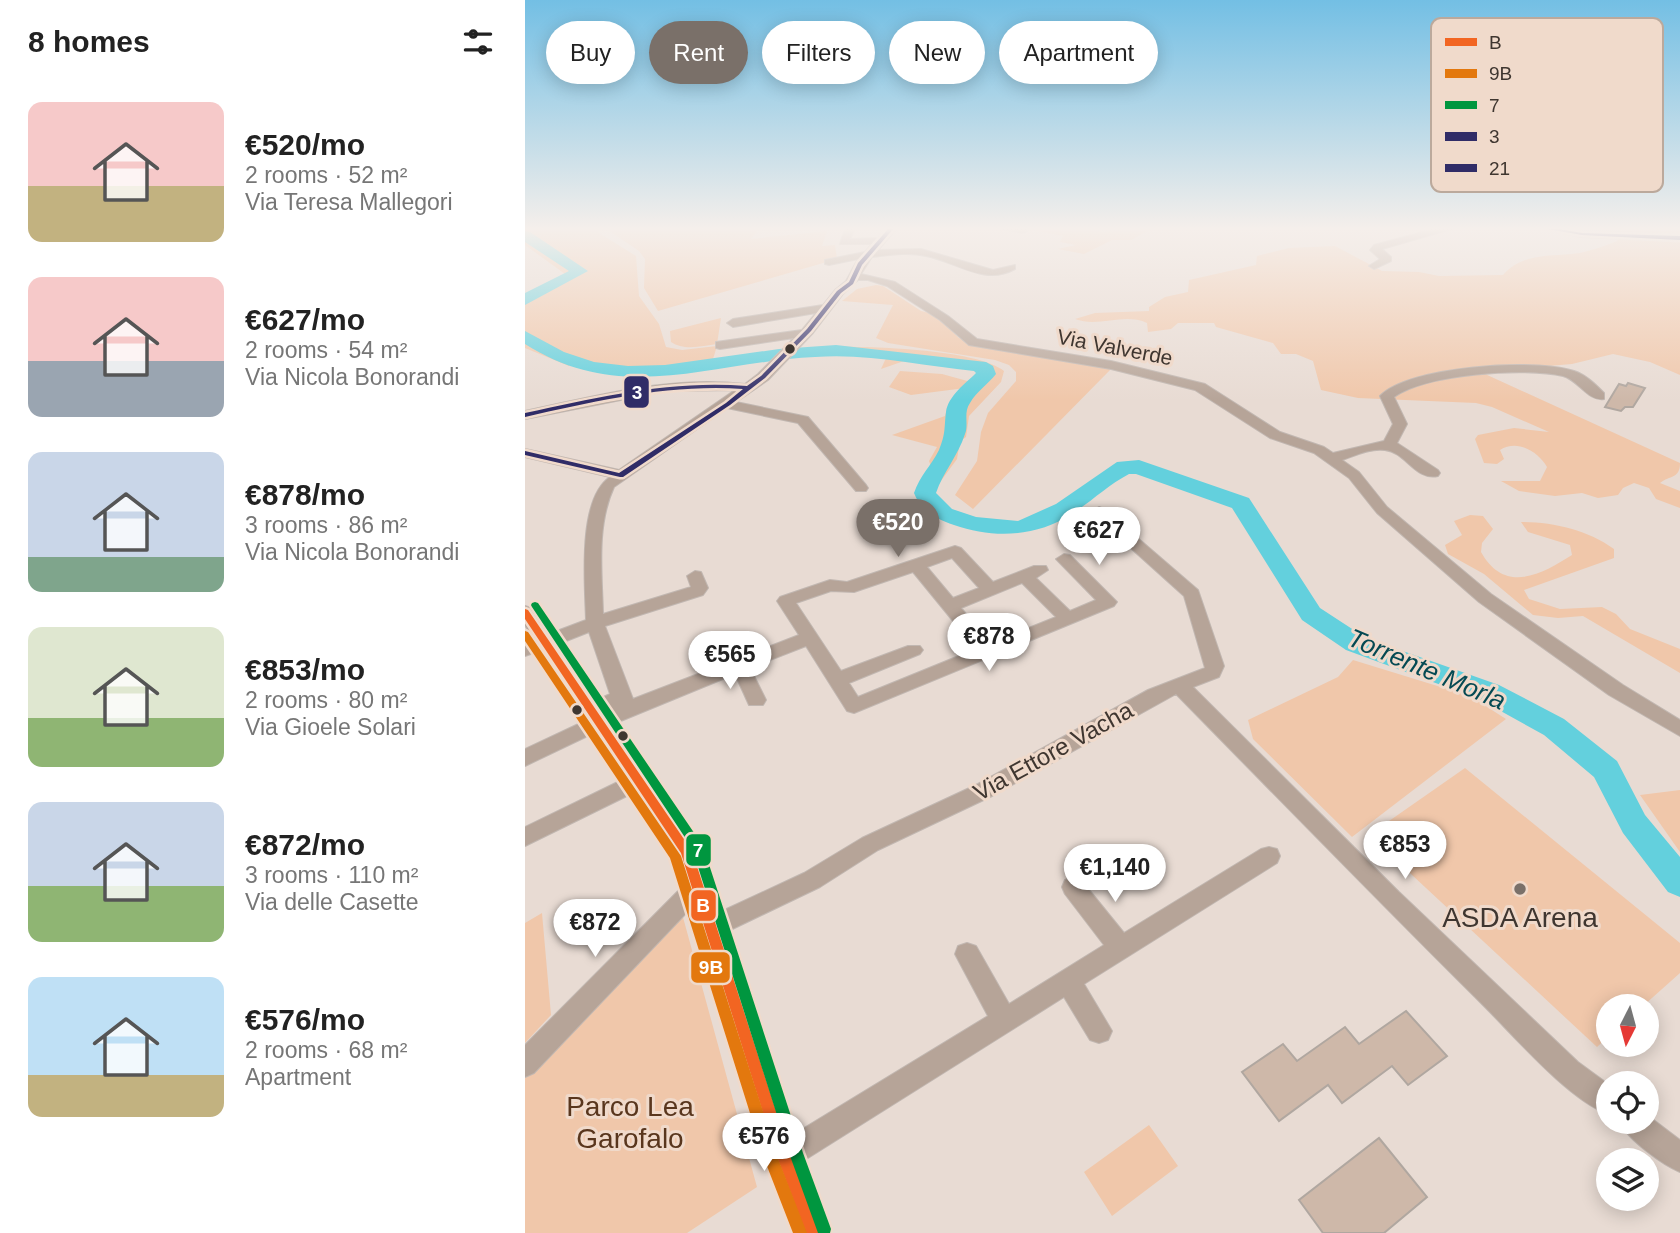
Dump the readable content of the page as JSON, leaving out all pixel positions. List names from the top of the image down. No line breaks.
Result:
{"streets":{"street":["Via Valverde","Via Ettore Vacha"]},"water":["Torrente Morla"],"parks":["Parco Lea Garofalo"],"places":["ASDA Arena"],"lines":["transit line 3","transit line 7","transit line B","transit line 9B"],"legend":["B","9B","7","3","21"],"north":"bottom","page":{"heading":"8 homes","chip":["Buy","Rent","Filters","New","Apartment"],"list":[{"name":"€520/mo","note":"2 rooms · 52 m² · Via Teresa Mallegori"},{"name":"€627/mo","note":"2 rooms · 54 m² · Via Nicola Bonorandi"},{"name":"€878/mo","note":"3 rooms · 86 m² · Via Nicola Bonorandi"},{"name":"€853/mo","note":"2 rooms · 80 m² · Via Gioele Solari"},{"name":"€872/mo","note":"3 rooms · 110 m² · Via delle Casette"},{"name":"€576/mo","note":"2 rooms · 68 m² · Apartment"}],"price":["€520","€627","€878","€565","€853","€1,140","€872","€576"]}}
